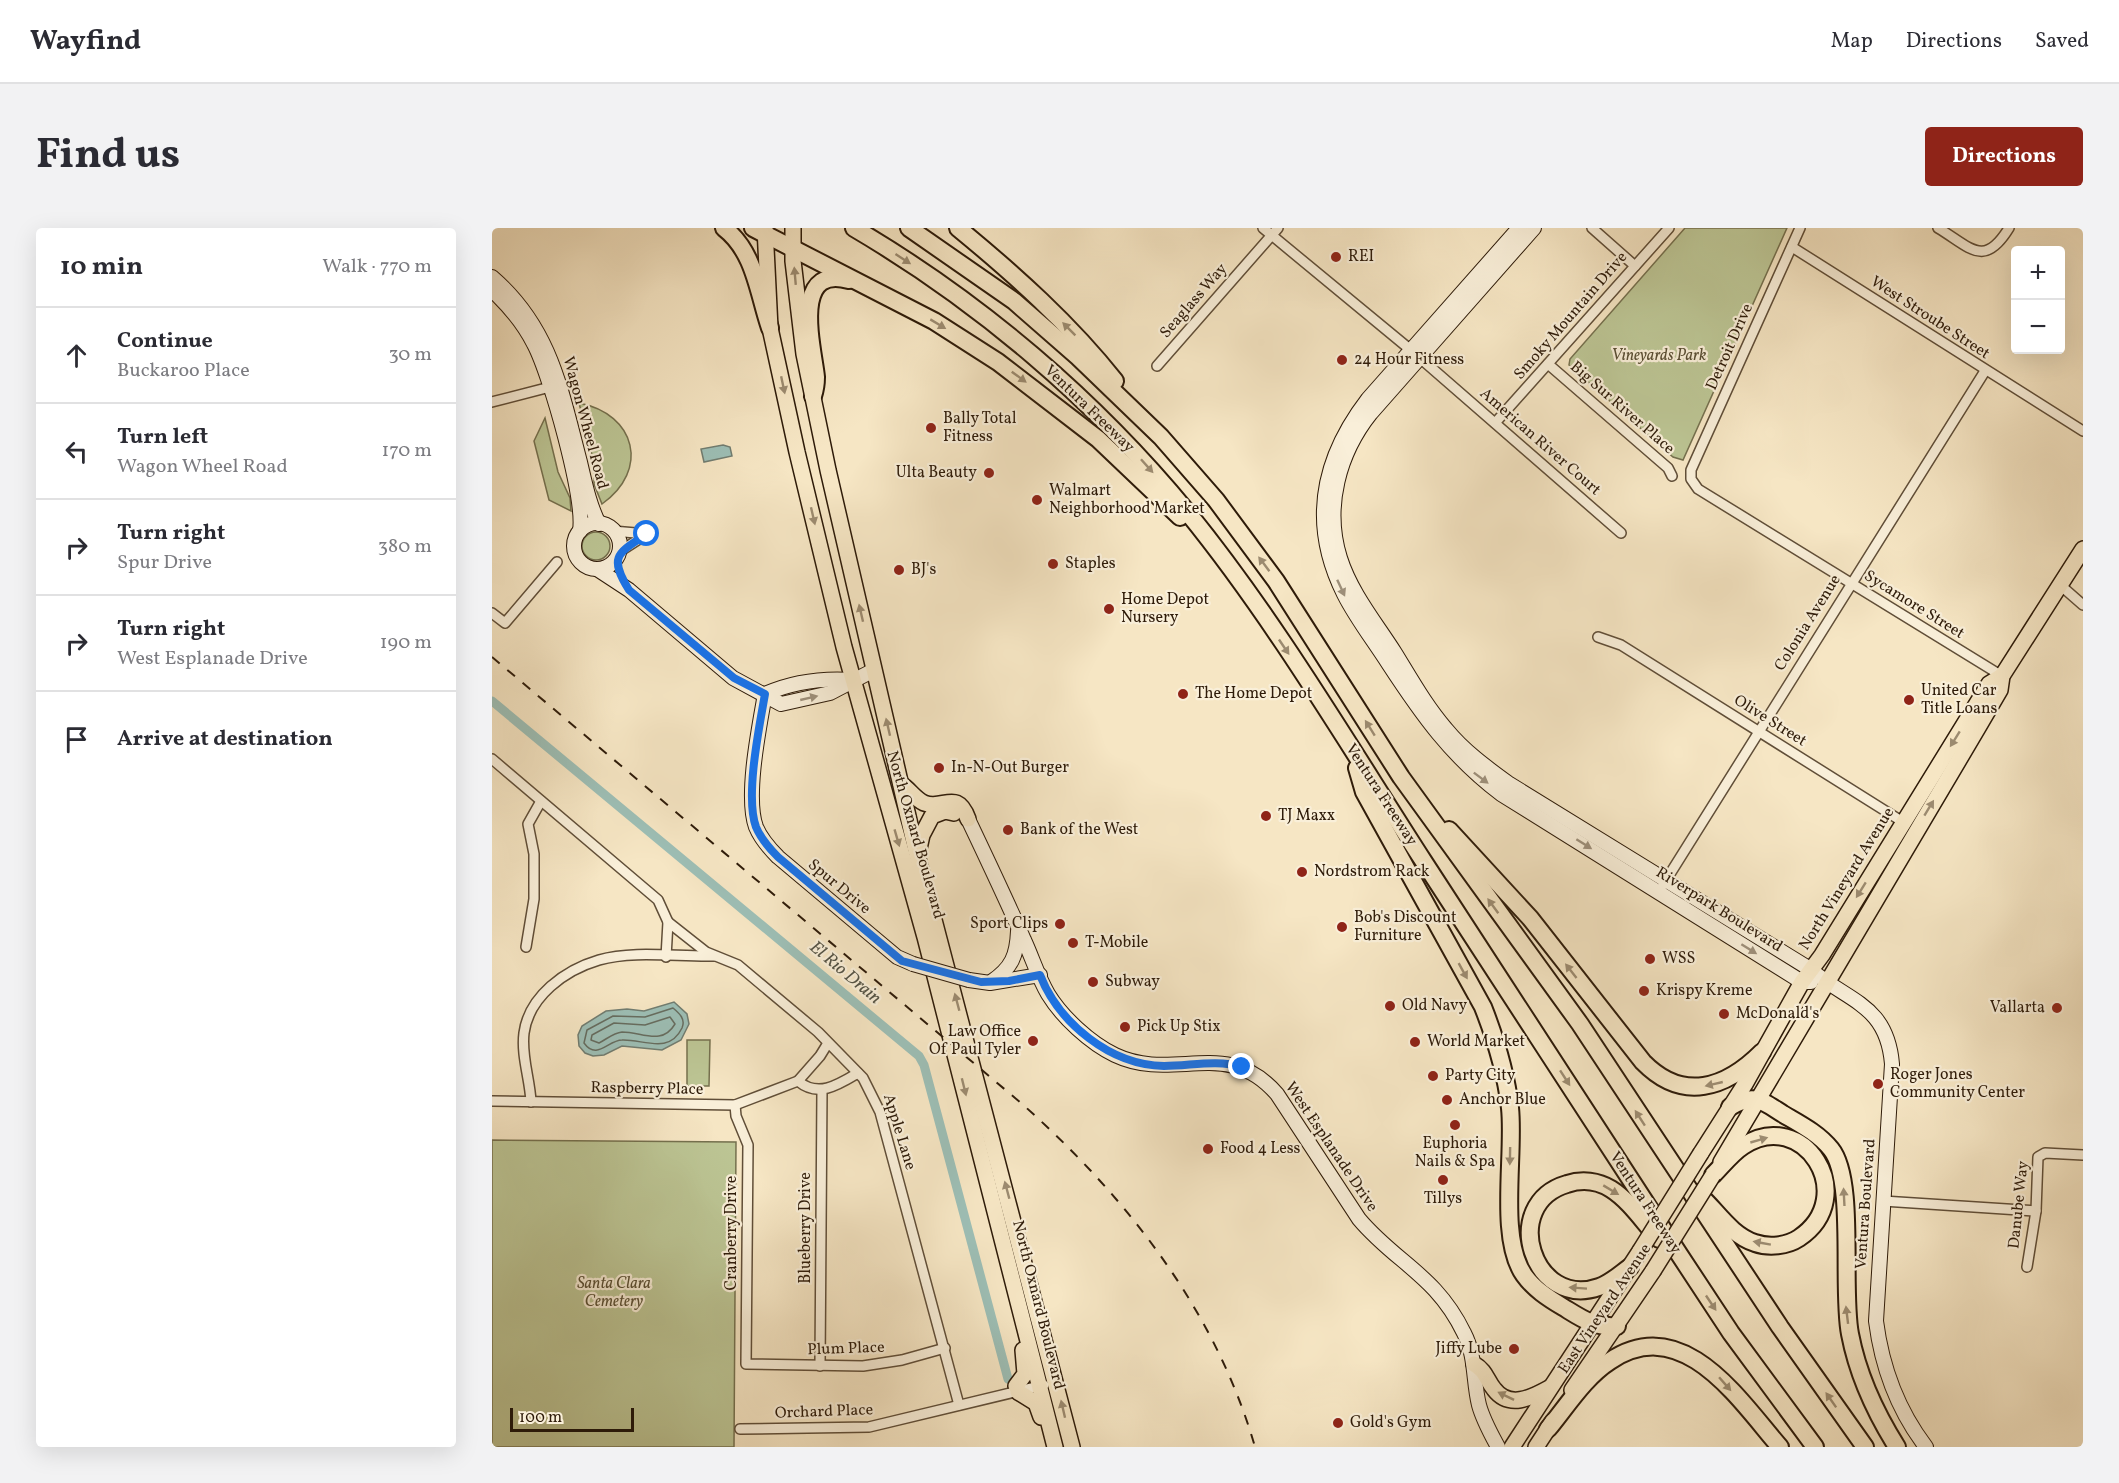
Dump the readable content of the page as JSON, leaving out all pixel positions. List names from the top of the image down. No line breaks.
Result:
{"streets":{"highway":["Ventura Freeway"],"main road":["North Oxnard Boulevard","North Vineyard Avenue","East Vineyard Avenue"],"street":["Seaglass Way","Smoky Mountain Drive","West Stroube Street","Detroit Drive","Big Sur River Place","Wagon Wheel Road","American River Court","Sycamore Street","Colonia Avenue","Olive Street","Spur Drive","Riverpark Boulevard","Raspberry Place","Apple Lane","West Esplanade Drive","Ventura Boulevard","Danube Way","Blueberry Drive","Cranberry Drive","Plum Place","Orchard Place"]},"crossings":[["Seaglass Way","American River Court"],["Smoky Mountain Drive","Big Sur River Place"],["Smoky Mountain Drive","American River Court"],["West Stroube Street","Detroit Drive"],["West Stroube Street","Colonia Avenue"],["Detroit Drive","Sycamore Street"],["American River Court","Riverpark Boulevard"],["Sycamore Street","Colonia Avenue"],["Sycamore Street","North Vineyard Avenue"],["Colonia Avenue","Olive Street"],["Colonia Avenue","Riverpark Boulevard"],["Olive Street","North Vineyard Avenue"],["North Oxnard Boulevard","Orchard Place"],["North Vineyard Avenue","Riverpark Boulevard"],["North Vineyard Avenue","East Vineyard Avenue"],["Spur Drive","West Esplanade Drive"],["Riverpark Boulevard","Ventura Boulevard"],["Raspberry Place","Apple Lane"],["Raspberry Place","Cranberry Drive"],["Apple Lane","Plum Place"],["Apple Lane","Orchard Place"],["Blueberry Drive","Plum Place"],["Cranberry Drive","Plum Place"]],"water":["El Rio Drain"],"parks":["Vineyards Park","Santa Clara Cemetery"],"places":["REI","24 Hour Fitness","Bally Total Fitness","Ulta Beauty","Walmart Neighborhood Market","Staples","BJ's","Home Depot Nursery","The Home Depot","United Car Title Loans","In-N-Out Burger","TJ Maxx","Bank of the West","Nordstrom Rack","Sport Clips","Bob's Discount Furniture","T-Mobile","WSS","Subway","Krispy Kreme","Old Navy","Vallarta","McDonald's","Pick Up Stix","Law Office Of Paul Tyler","World Market","Party City","Roger Jones Community Center","Anchor Blue","Euphoria Nails & Spa","Food 4 Less","Tillys","Jiffy Lube","Gold's Gym"],"scale_bar":"100 m","page":{"header":"Wayfind","nav":["Map","Directions","Saved"],"title":"Find us","buttons":"Directions","heading":["10 min","Walk · 770 m"],"map_buttons":["+","−"],"list":[["Continue","Buckaroo Place","30 m"],["Turn left","Wagon Wheel Road","170 m"],["Turn right","Spur Drive","380 m"],["Turn right","West Esplanade Drive","190 m"],"Arrive at destination"],"scale":"100 m"}}
